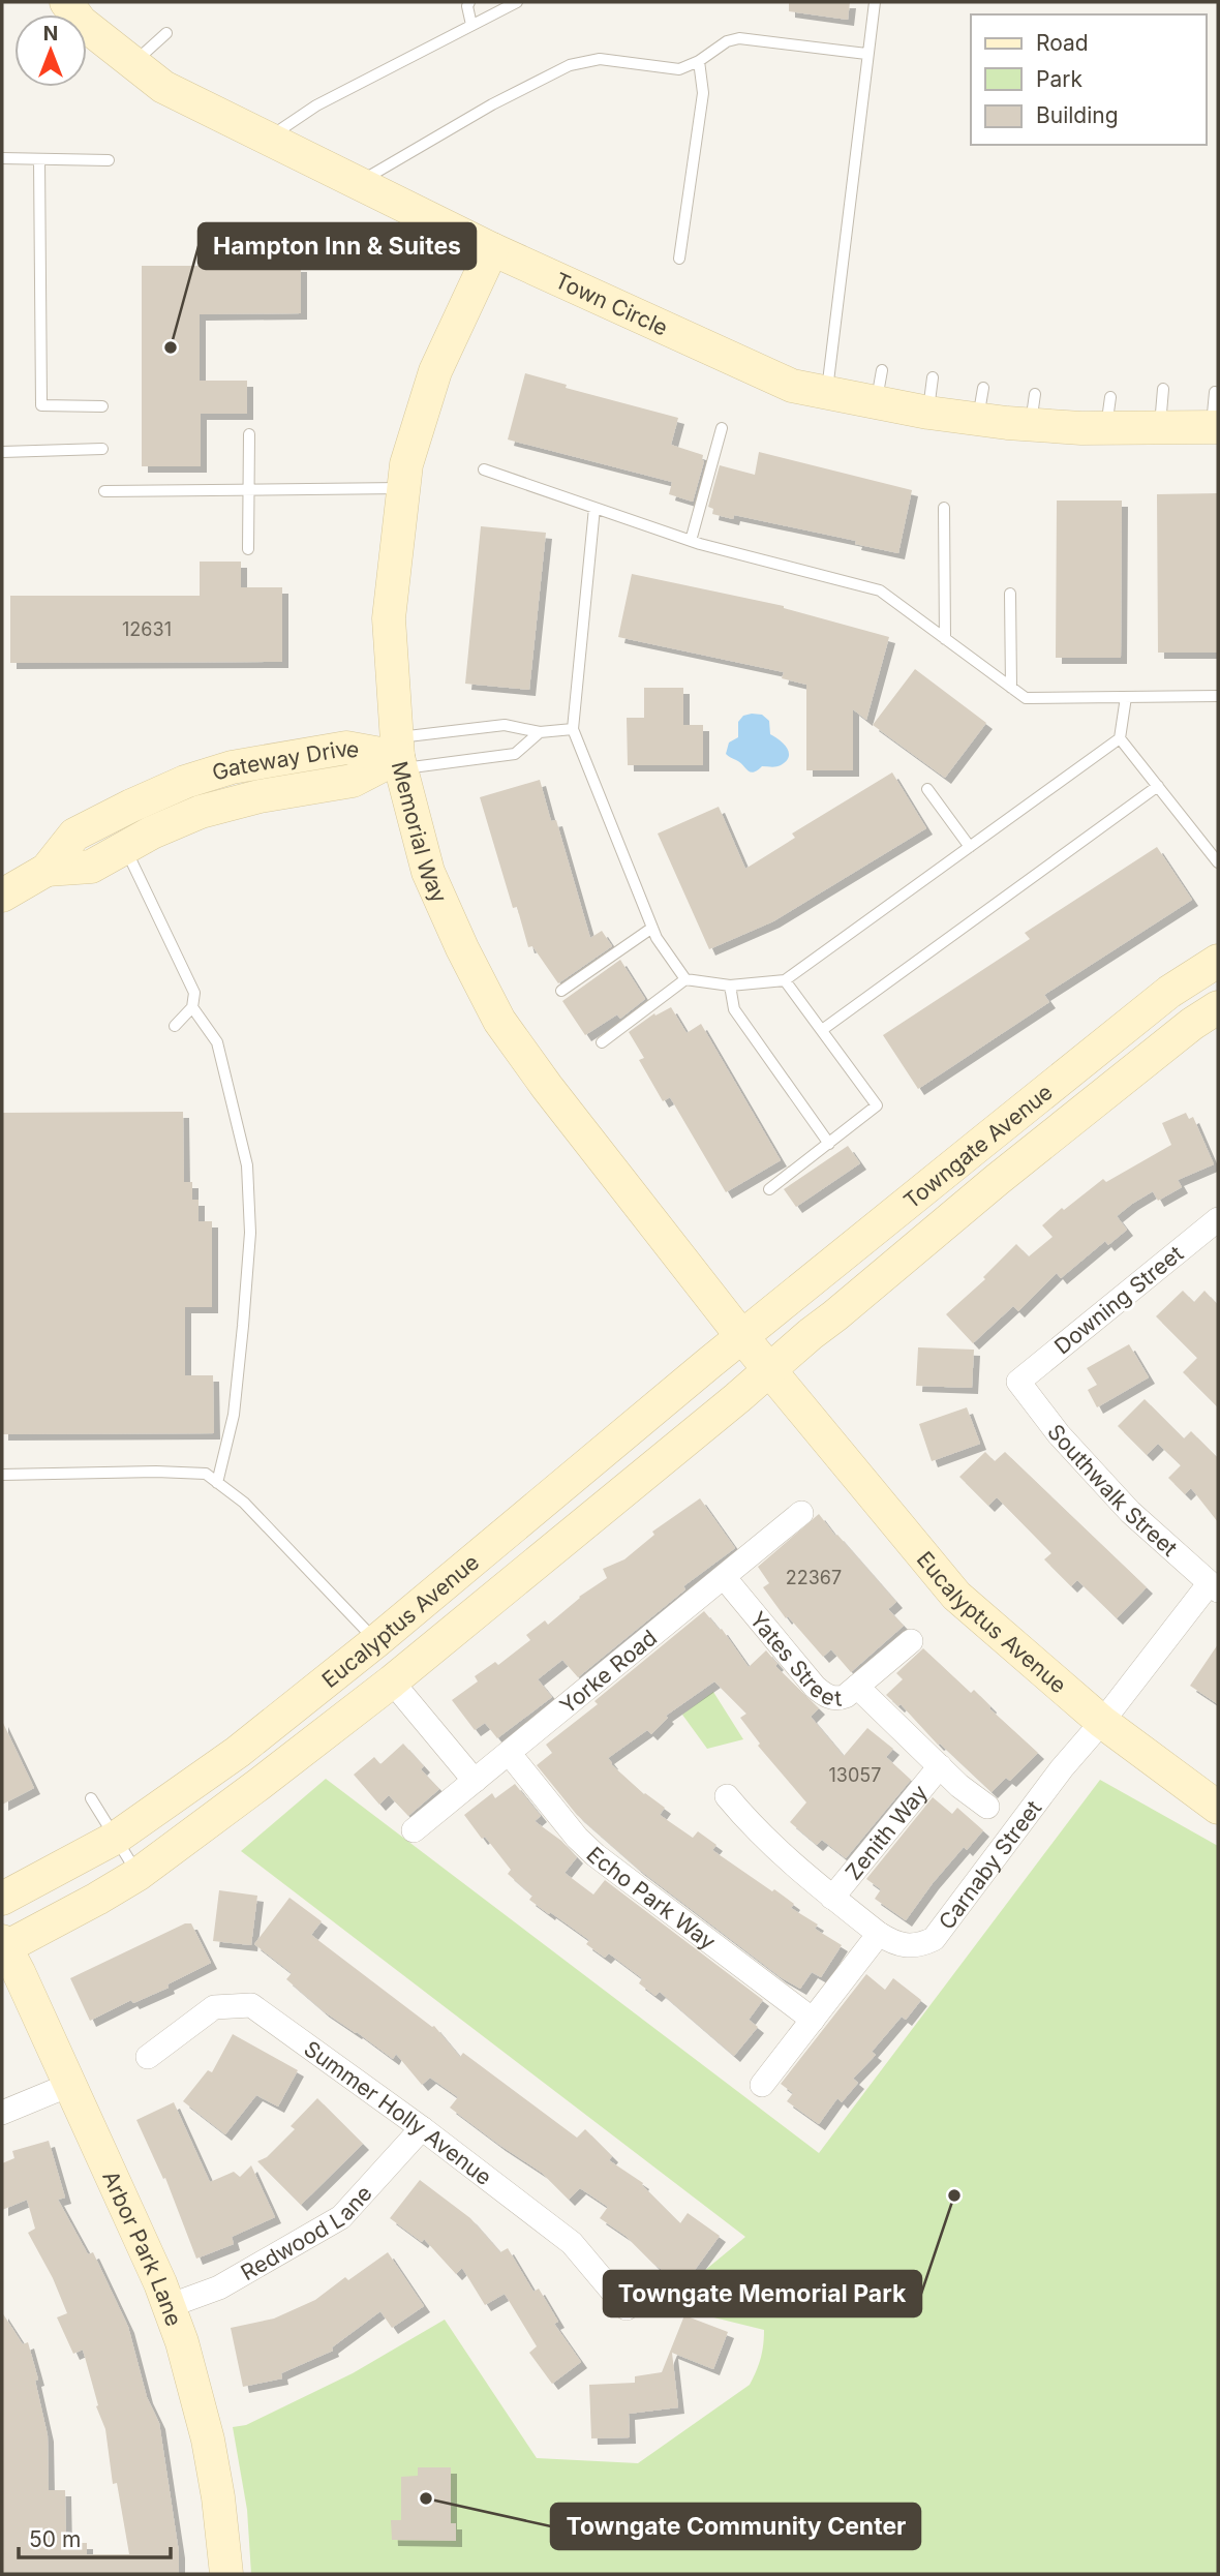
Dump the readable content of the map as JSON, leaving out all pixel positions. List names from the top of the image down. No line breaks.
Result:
{"streets":{"street":["Town Circle","Gateway Drive","Memorial Way","Towngate Avenue","Downing Street","Southwalk Street","Eucalyptus Avenue","Yates Street","Yorke Road","Zenith Way","Carnaby Street","Echo Park Way","Summer Holly Avenue","Redwood Lane","Arbor Park Lane"]},"crossings":[["Town Circle","Memorial Way"],["Gateway Drive","Memorial Way"],["Memorial Way","Towngate Avenue"],["Memorial Way","Eucalyptus Avenue"],["Towngate Avenue","Eucalyptus Avenue"],["Downing Street","Southwalk Street"],["Southwalk Street","Carnaby Street"],["Eucalyptus Avenue","Carnaby Street"],["Eucalyptus Avenue","Arbor Park Lane"],["Yates Street","Yorke Road"],["Yorke Road","Echo Park Way"],["Zenith Way","Carnaby Street"],["Summer Holly Avenue","Redwood Lane"],["Redwood Lane","Arbor Park Lane"]],"places":["Hampton Inn & Suites","Towngate Memorial Park","Towngate Community Center"],"house_numbers":["12631","22367","13057"],"legend":["Road","Park","Building"],"scale_bar":"50 m","north":"top"}
